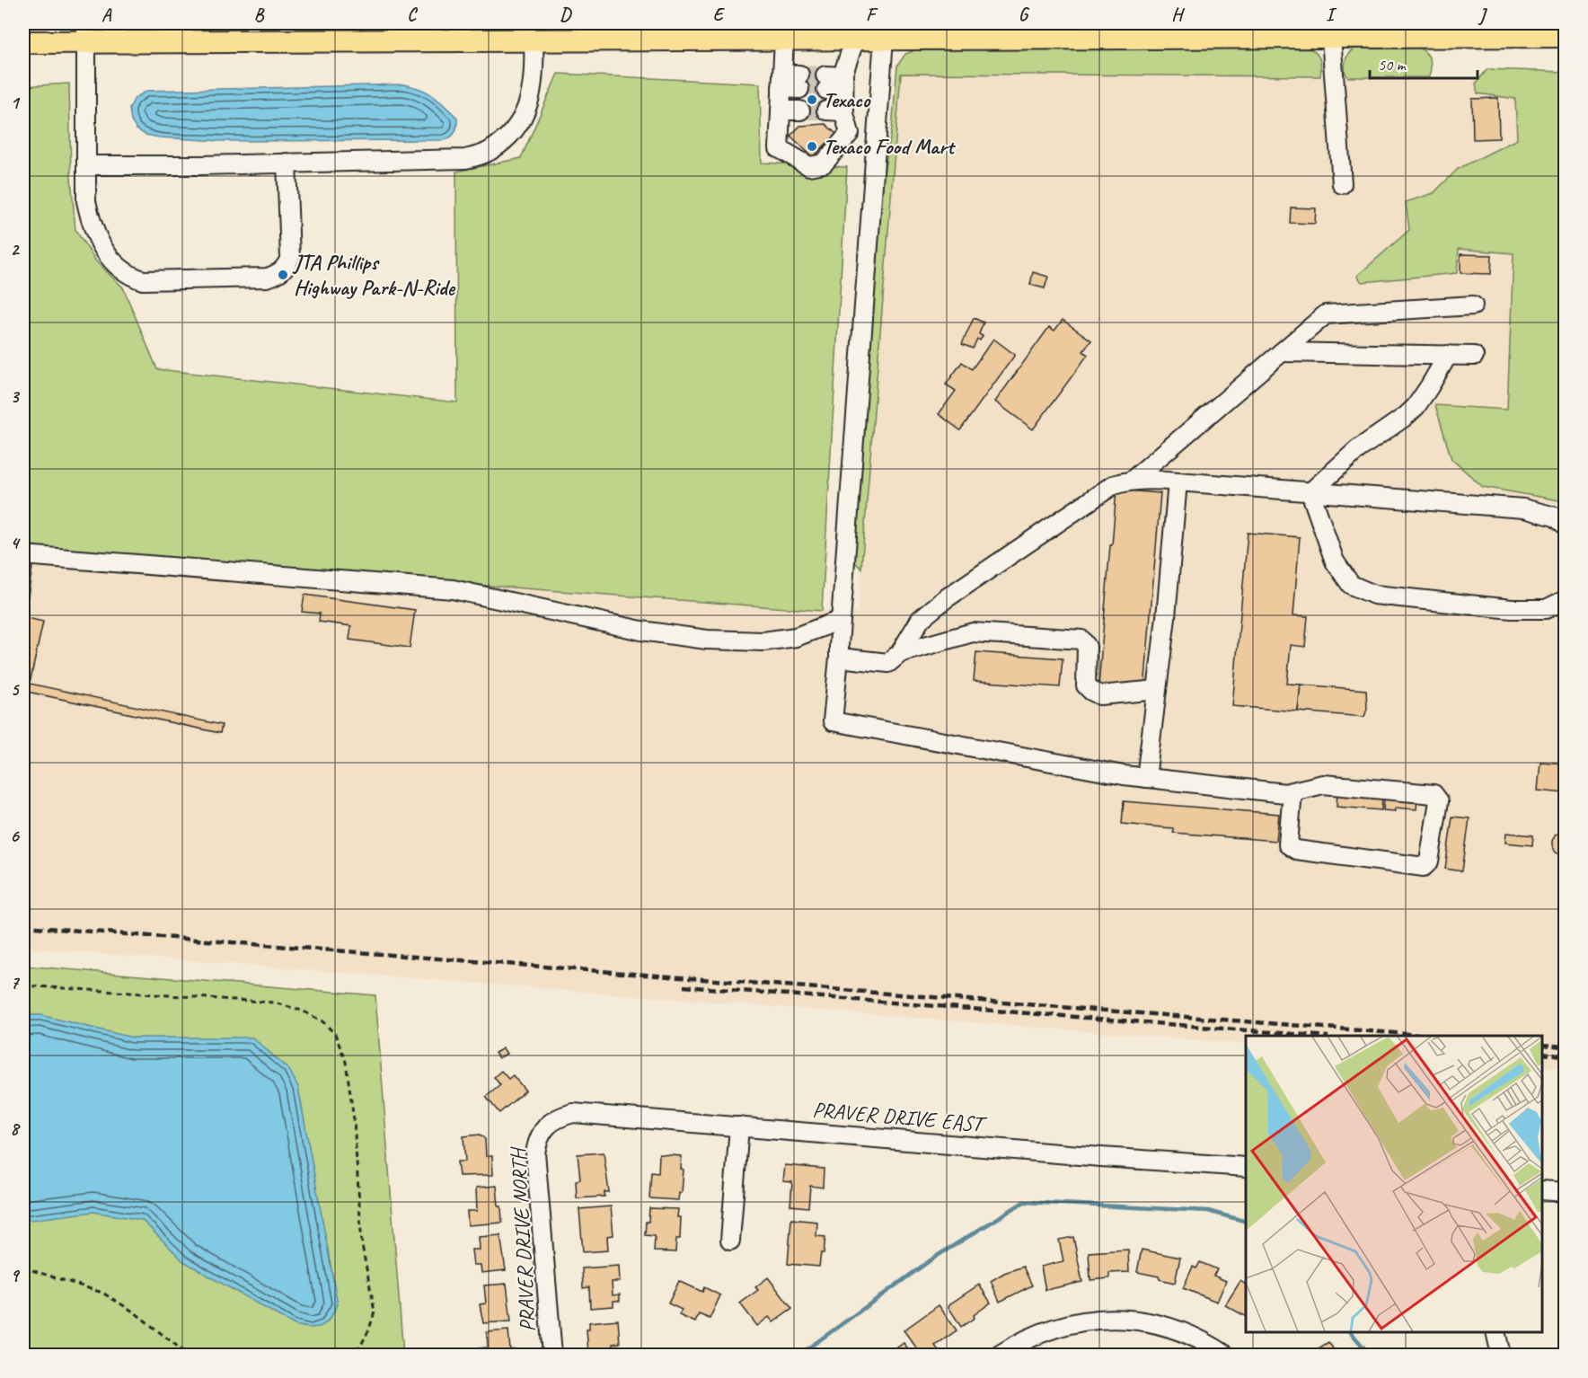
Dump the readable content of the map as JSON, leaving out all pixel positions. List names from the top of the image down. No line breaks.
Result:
{"streets":{"street":["PRAVER DRIVE EAST","PRAVER DRIVE NORTH"]},"crossings":[["PRAVER DRIVE EAST","PRAVER DRIVE NORTH"]],"places":["Texaco","Texaco Food Mart","JTA Phillips Highway Park-N-Ride"],"scale_bar":"50 m","grid":{"columns":["A","B","C","D","E","F","G","H","I","J"],"rows":["1","2","3","4","5","6","7","8","9"]}}
